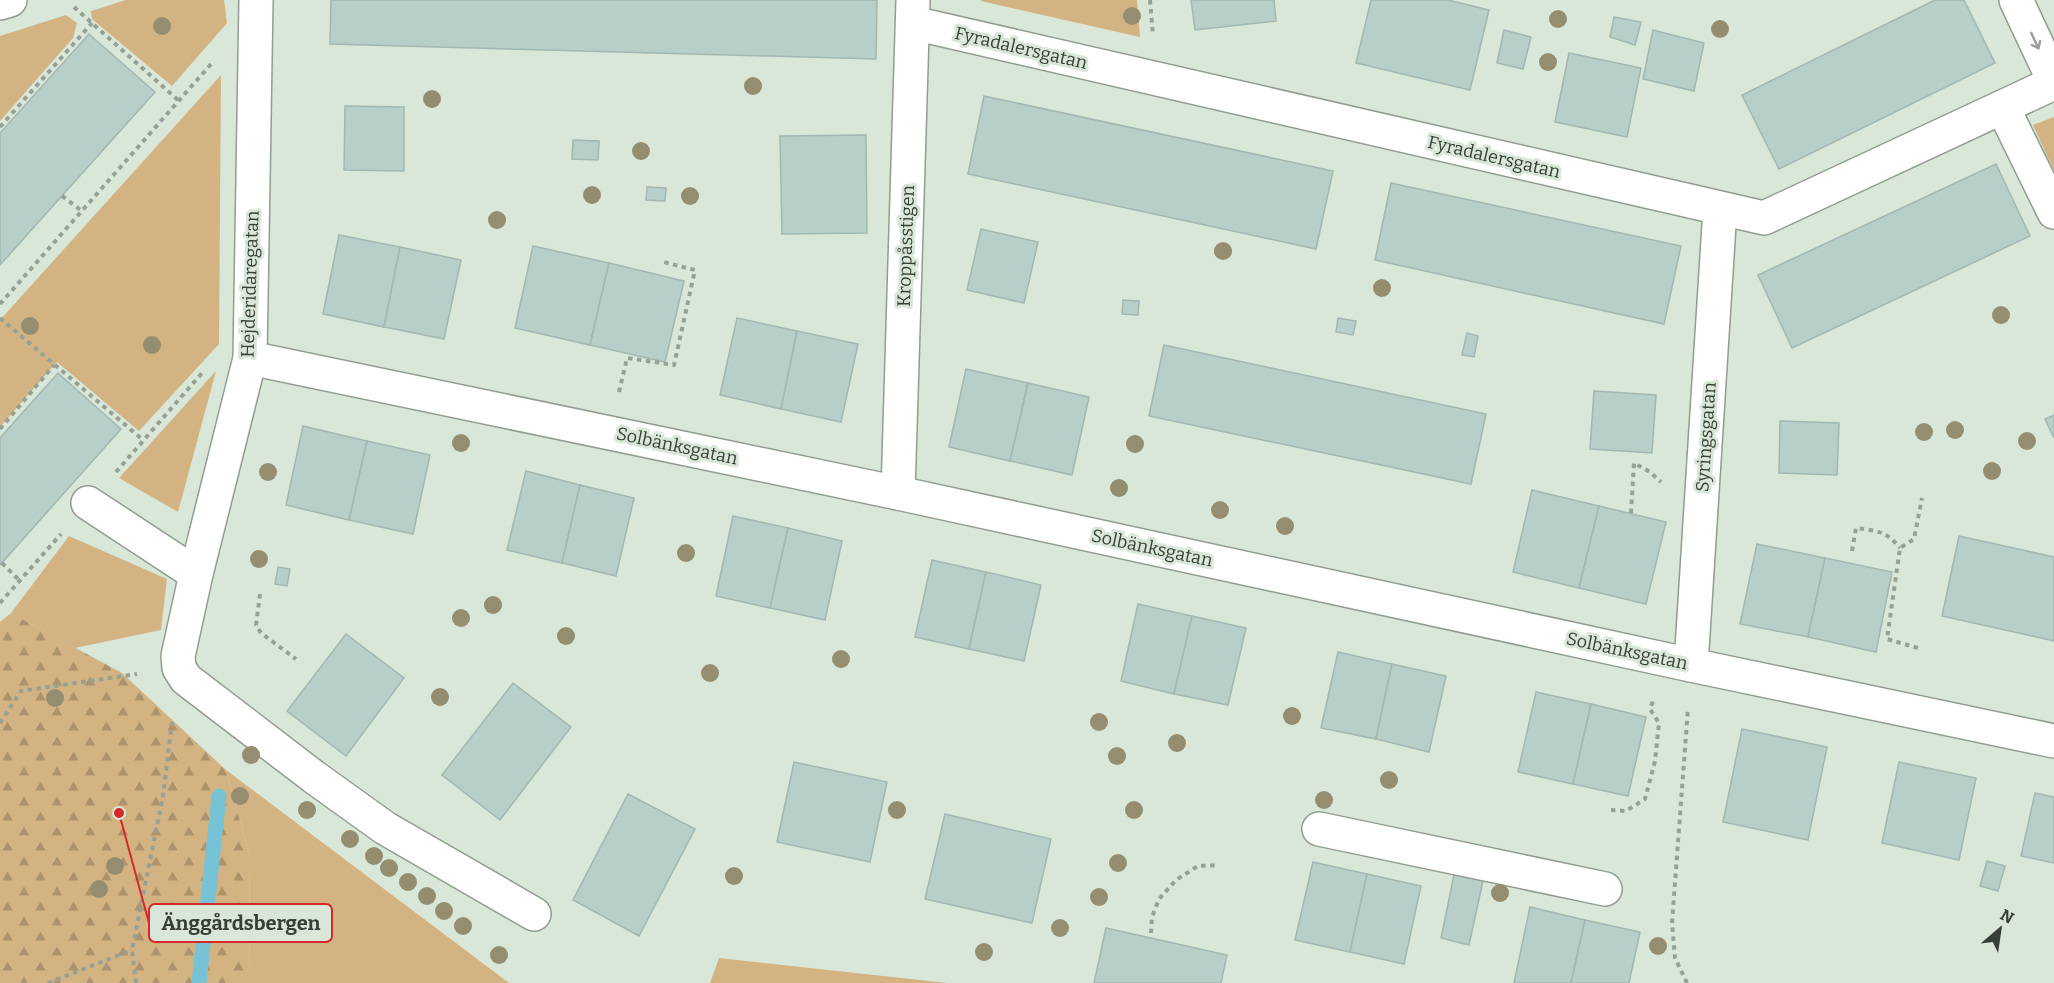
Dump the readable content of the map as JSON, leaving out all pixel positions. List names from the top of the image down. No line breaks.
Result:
{"streets":{"street":["Fyradalersgatan","Kroppåsstigen","Hejderidaregatan","Syringsgatan","Solbänksgatan"]},"crossings":[["Fyradalersgatan","Kroppåsstigen"],["Fyradalersgatan","Syringsgatan"],["Kroppåsstigen","Solbänksgatan"],["Hejderidaregatan","Solbänksgatan"],["Syringsgatan","Solbänksgatan"]],"places":["Änggårdsbergen"],"north":"top right"}
